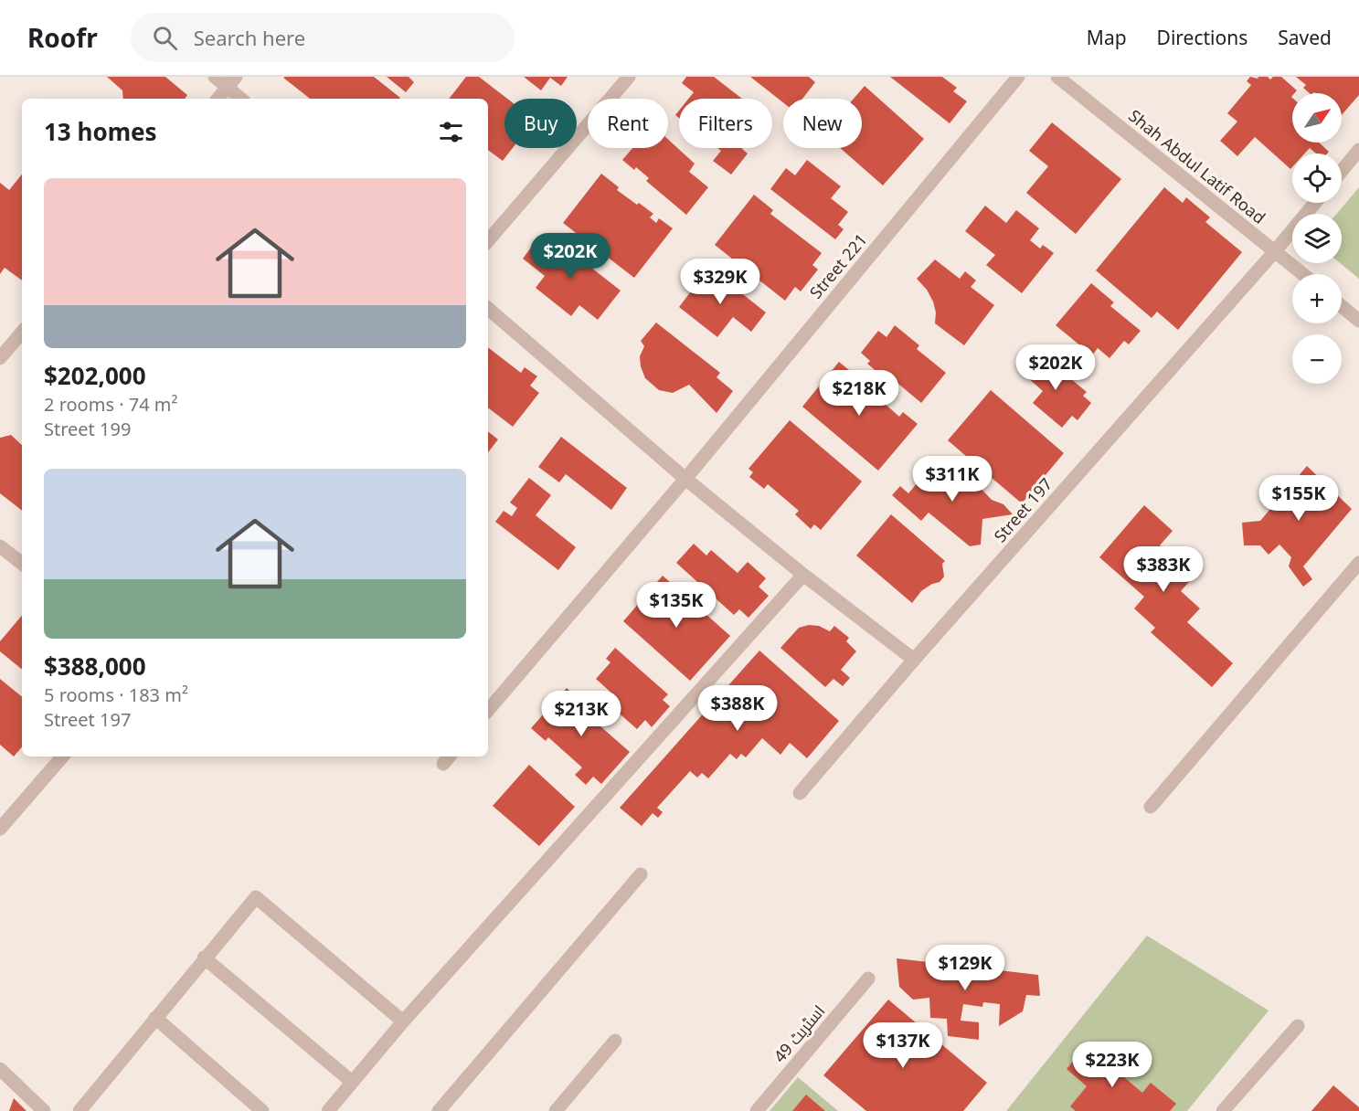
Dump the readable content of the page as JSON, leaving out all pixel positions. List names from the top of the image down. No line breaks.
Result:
{"streets":{"street":["Shah Abdul Latif Road","Street 221","Street 197","اسٹریٹ 49"]},"crossings":[["Shah Abdul Latif Road","Street 197"]],"north":"top right","page":{"header":"Roofr","search":"Search here","nav":["Map","Directions","Saved"],"map_buttons":["+","−"],"chip":["Buy","Rent","Filters","New"],"heading":"13 homes","list":[{"name":"$202,000","note":"2 rooms · 74 m² · Street 199"},{"name":"$388,000","note":"5 rooms · 183 m² · Street 197"}],"price":["$202K","$329K","$202K","$218K","$311K","$155K","$383K","$135K","$388K","$213K","$129K","$137K","$223K"]}}
